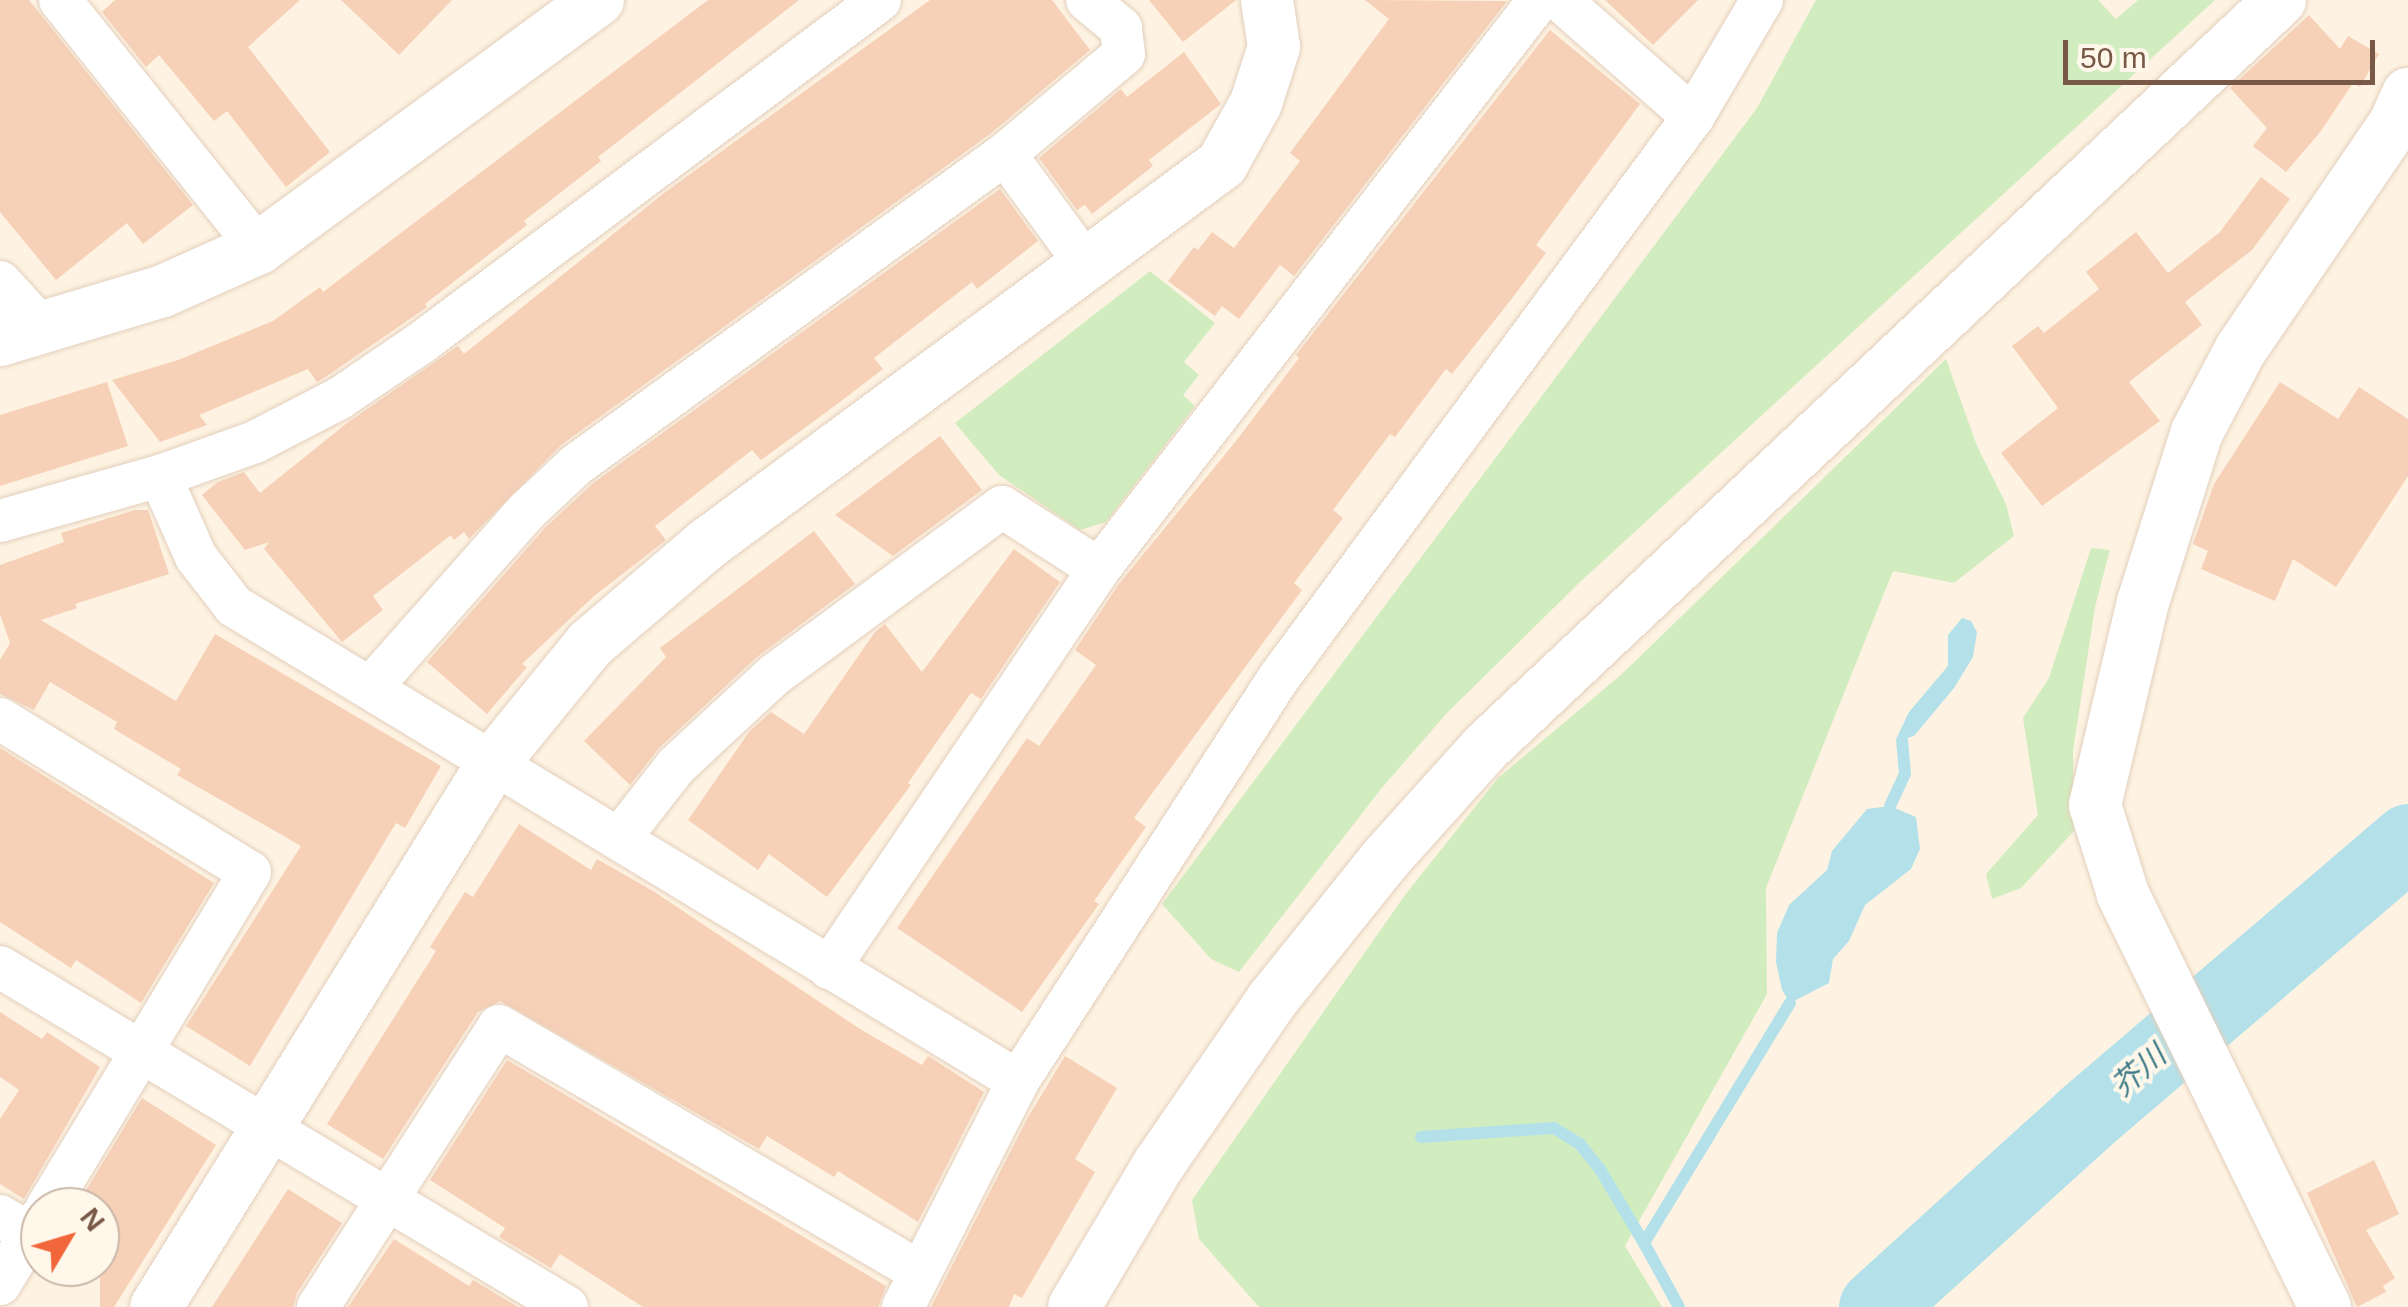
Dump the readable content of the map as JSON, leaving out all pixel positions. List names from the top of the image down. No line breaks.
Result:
{"water":["芥川"],"scale_bar":"50 m","north":"top right"}
